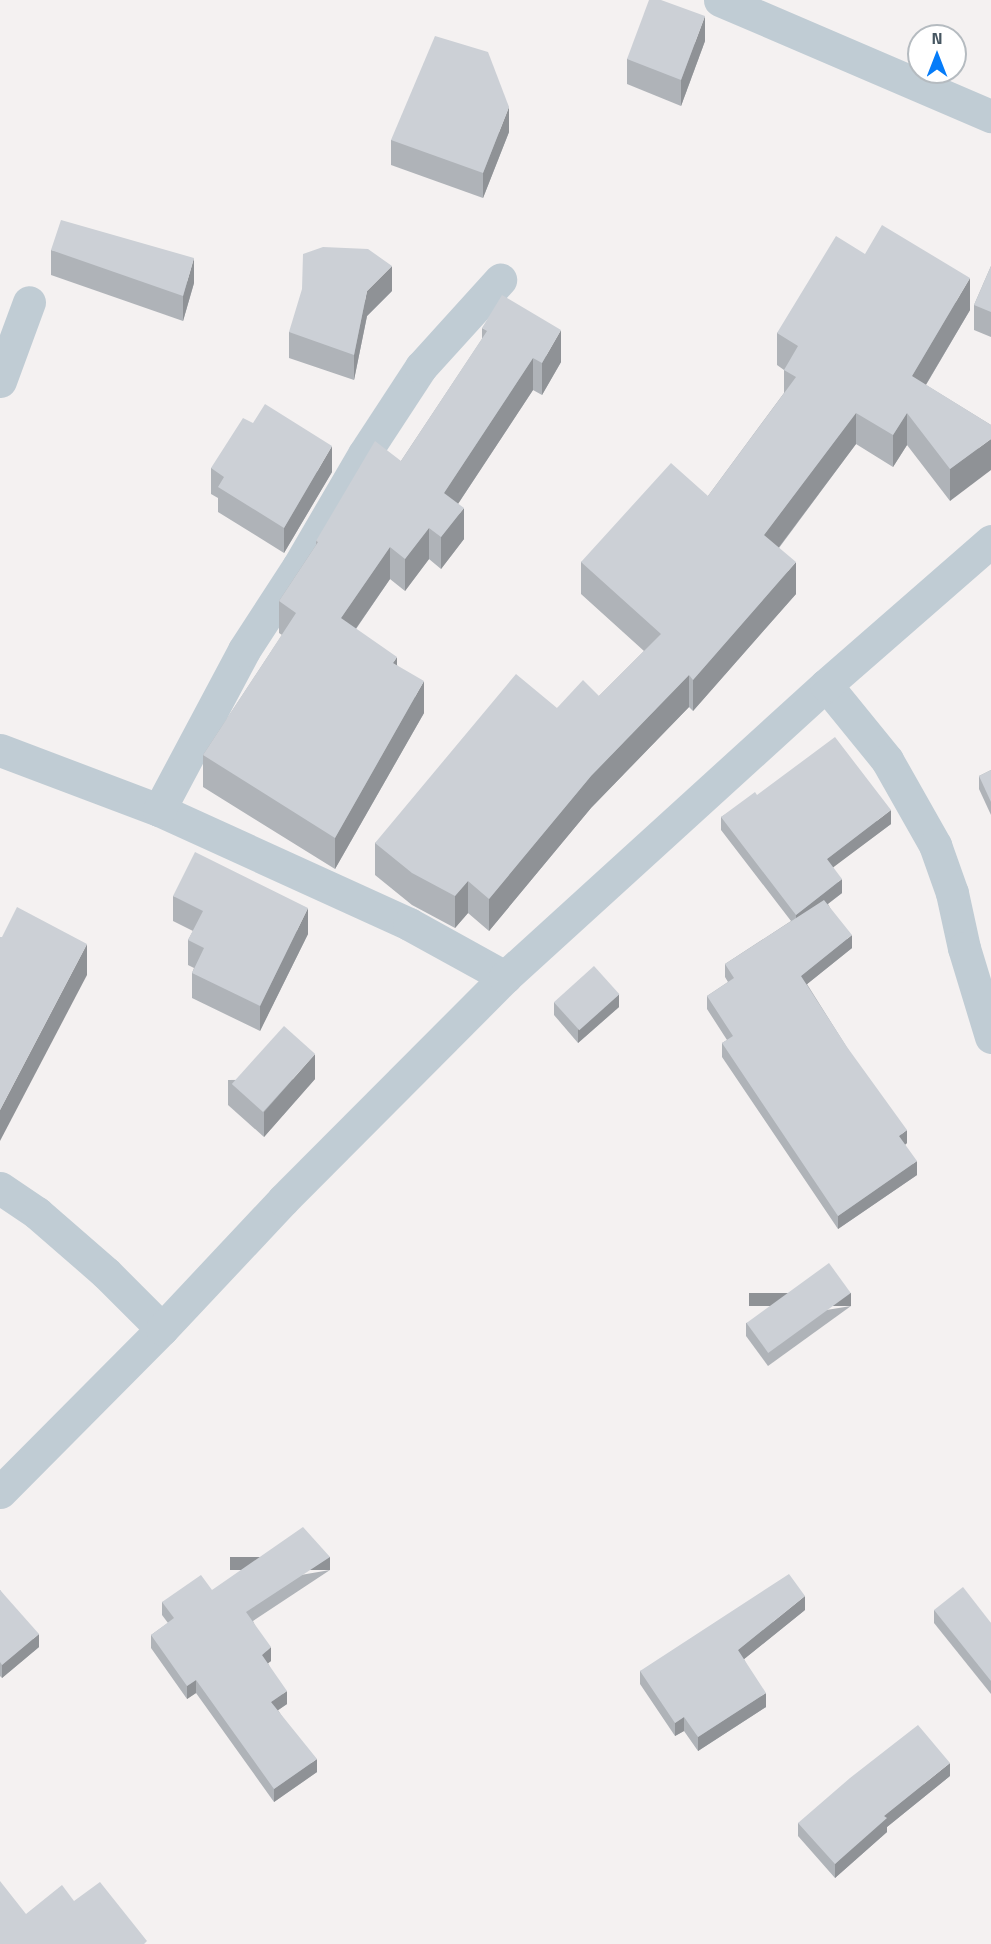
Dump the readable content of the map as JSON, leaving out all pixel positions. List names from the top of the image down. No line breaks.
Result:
{"north":"top"}
